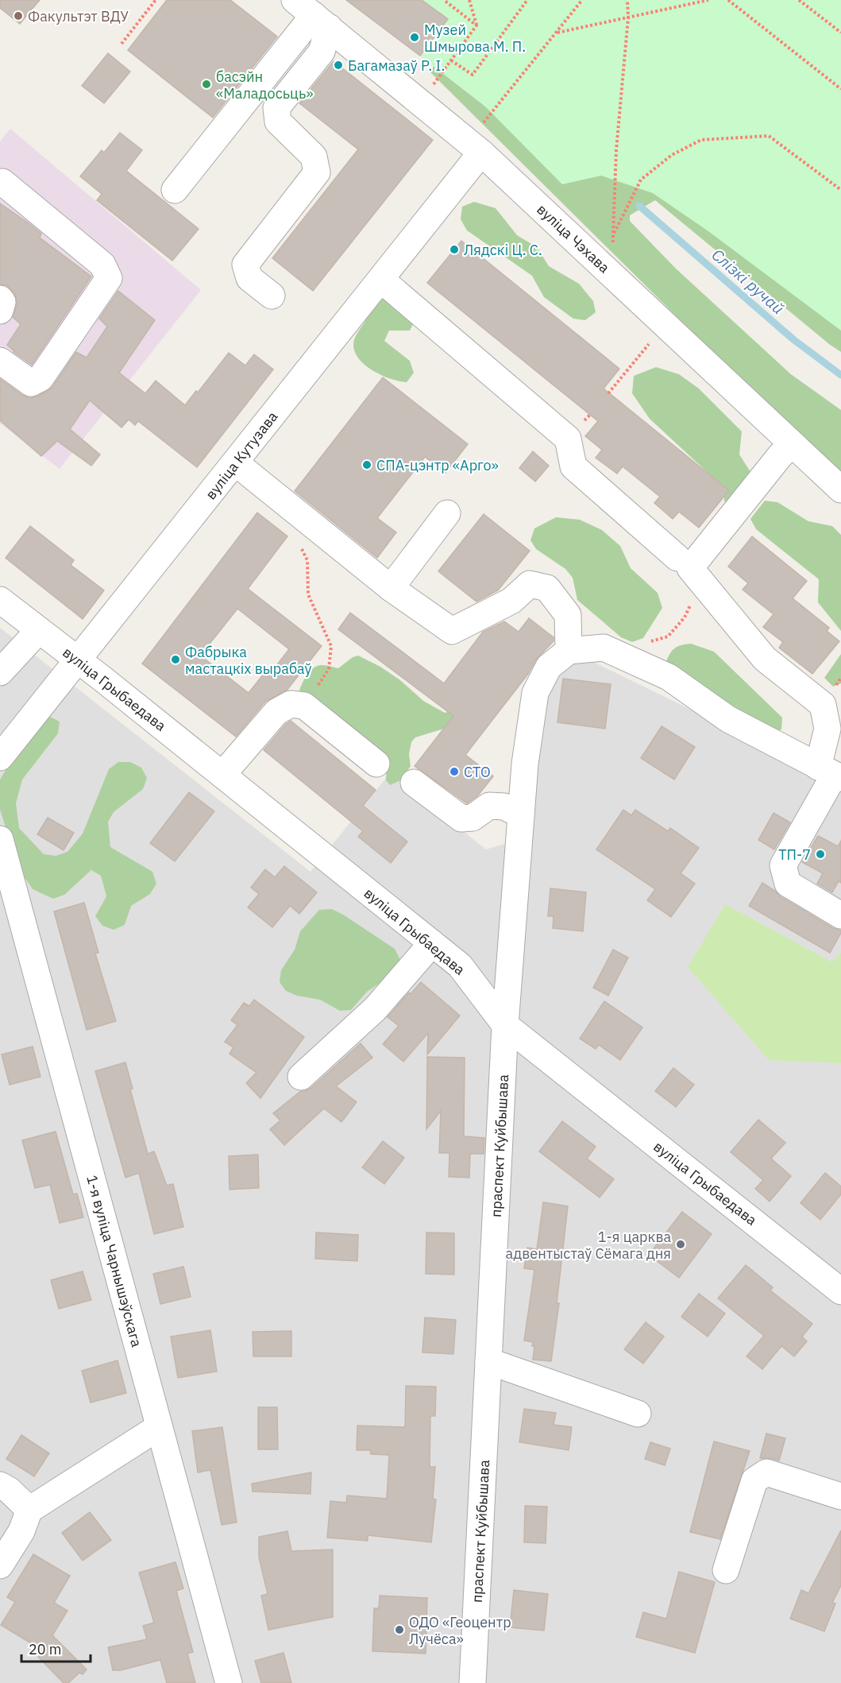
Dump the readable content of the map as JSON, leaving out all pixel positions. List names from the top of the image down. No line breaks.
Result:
{"streets":{"street":["вуліца Чэхава","вуліца Кутузава","вуліца Грыбаедава","праспект Куйбышава","1-я вуліца Чарнышэўскага"]},"crossings":[["вуліца Чэхава","вуліца Кутузава"],["вуліца Кутузава","вуліца Грыбаедава"],["вуліца Грыбаедава","праспект Куйбышава"]],"water":["Слізкі ручай"],"places":["Факультэт ВДУ","Музей Шмырова М. П.","Багамазаў Р. І.","басэйн «Маладосьць»","Лядскі Ц. С.","СПА-цэнтр «Арго»","Фабрыка мастацкіх вырабаў","СТО","ТП-7","1-я царква адвентыстаў Сёмага дня","ОДО «Геоцентр Лучёса»"],"scale_bar":"20 m"}
